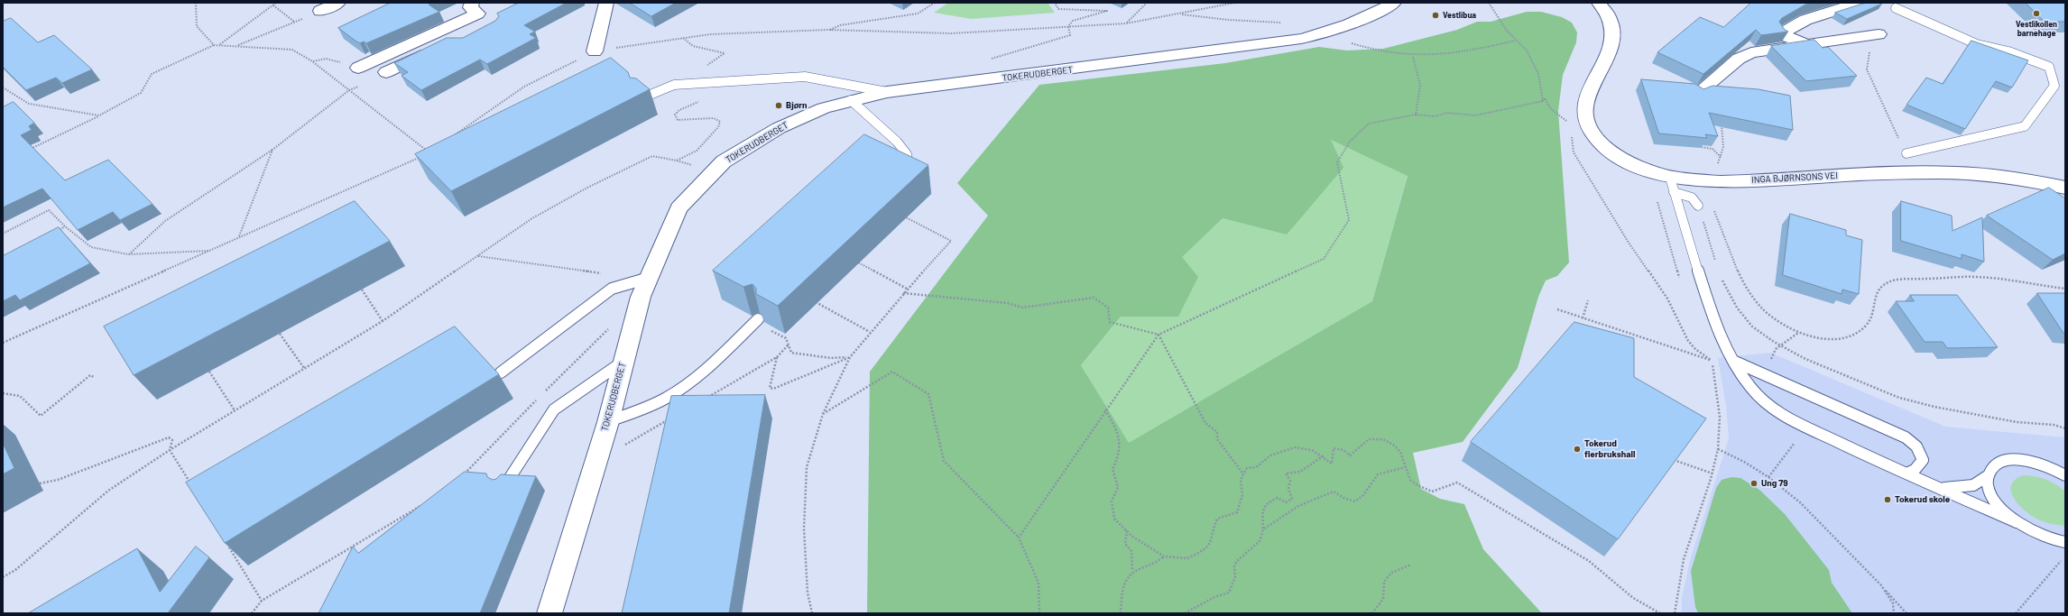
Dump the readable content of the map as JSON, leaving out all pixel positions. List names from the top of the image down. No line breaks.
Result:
{"streets":{"street":["TOKERUDBERGET","INGA BJØRNSONS VEI"]},"places":["Vestlikollen barnehage","Vestlibua","Bjørn","Tokerud flerbrukshall","Ung 79","Tokerud skole"]}
